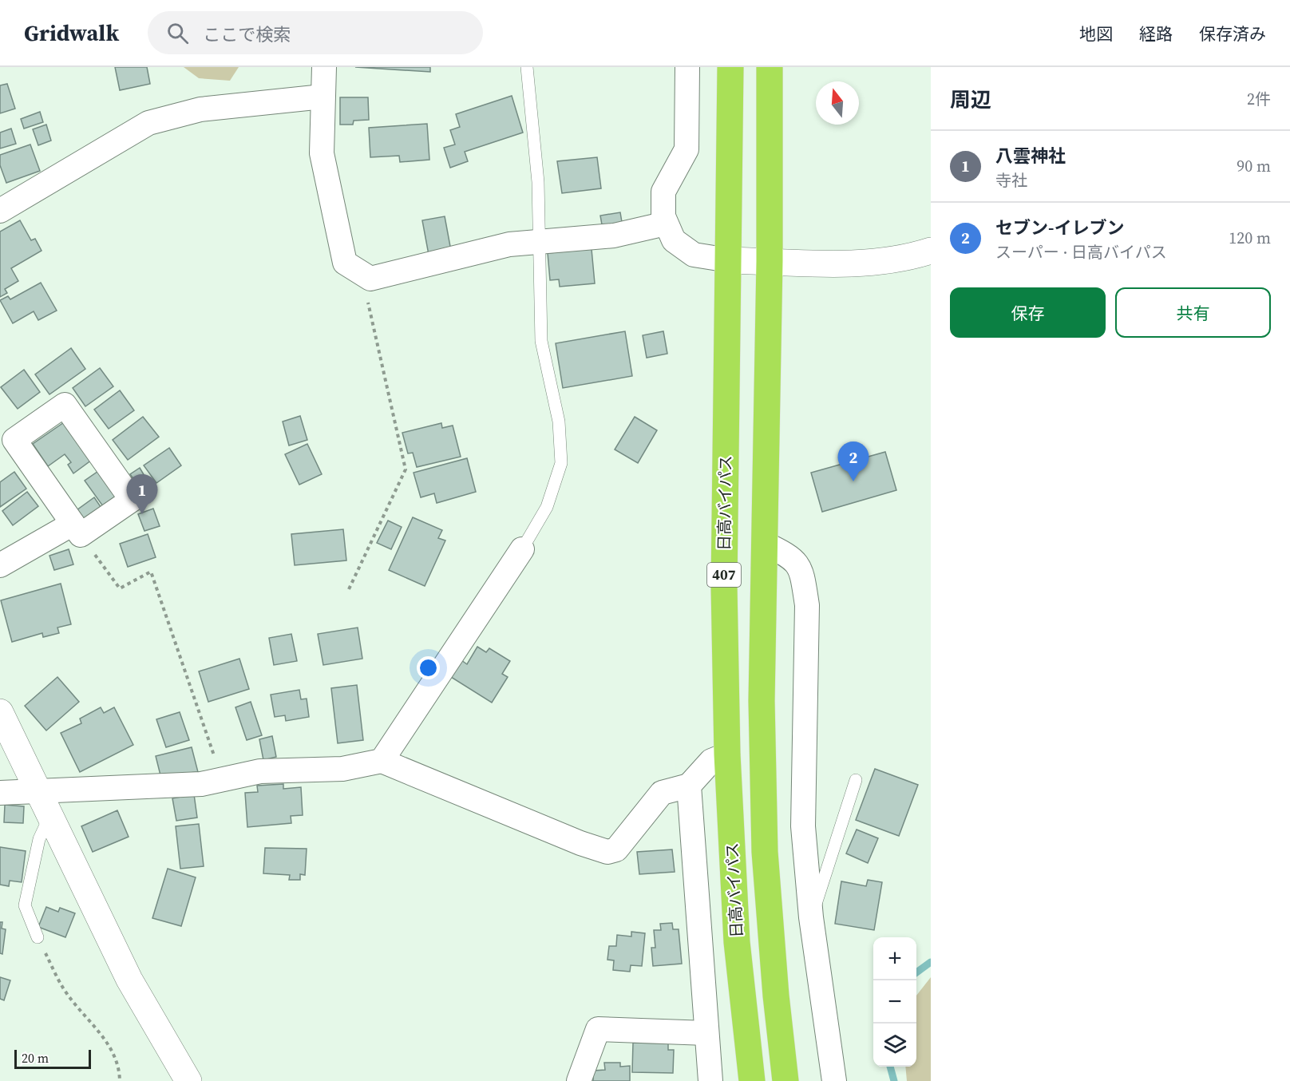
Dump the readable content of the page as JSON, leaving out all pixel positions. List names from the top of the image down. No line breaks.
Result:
{"streets":{"highway":["日高バイパス","407"]},"scale_bar":"20 m","north":"top","page":{"header":"Gridwalk","search":"ここで検索","nav":["地図","経路","保存済み"],"heading":["周辺","2件"],"list":[{"mark":"1","name":"八雲神社","note":"寺社","value":"90 m"},{"mark":"2","name":"セブン-イレブン","note":"スーパー · 日高バイパス","value":"120 m"}],"buttons":["保存","共有"],"pins":["2","1"],"map_buttons":["+","−"],"scale":"20 m"}}
